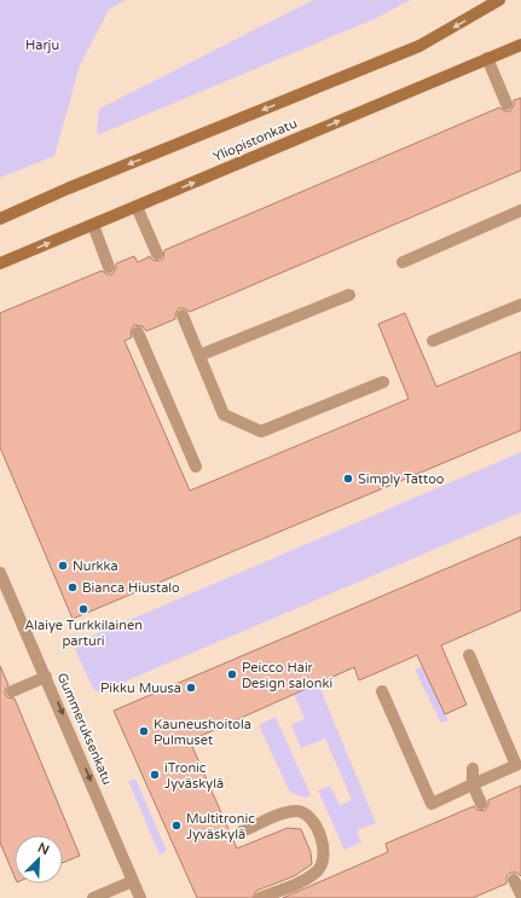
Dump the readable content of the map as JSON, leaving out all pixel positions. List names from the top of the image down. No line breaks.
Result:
{"streets":{"main road":["Yliopistonkatu"],"street":["Gummeruksenkatu"]},"one_way":["Gummeruksenkatu"],"parks":["Harju"],"places":["Simply Tattoo","Nurkka","Bianca Hiustalo","Alaiye Turkkilainen parturi","Peicco Hair Design salonki","Pikku Muusa","Kauneushoitola Pulmuset","iTronic Jyväskylä","Multitronic Jyväskylä"],"north":"top right"}
